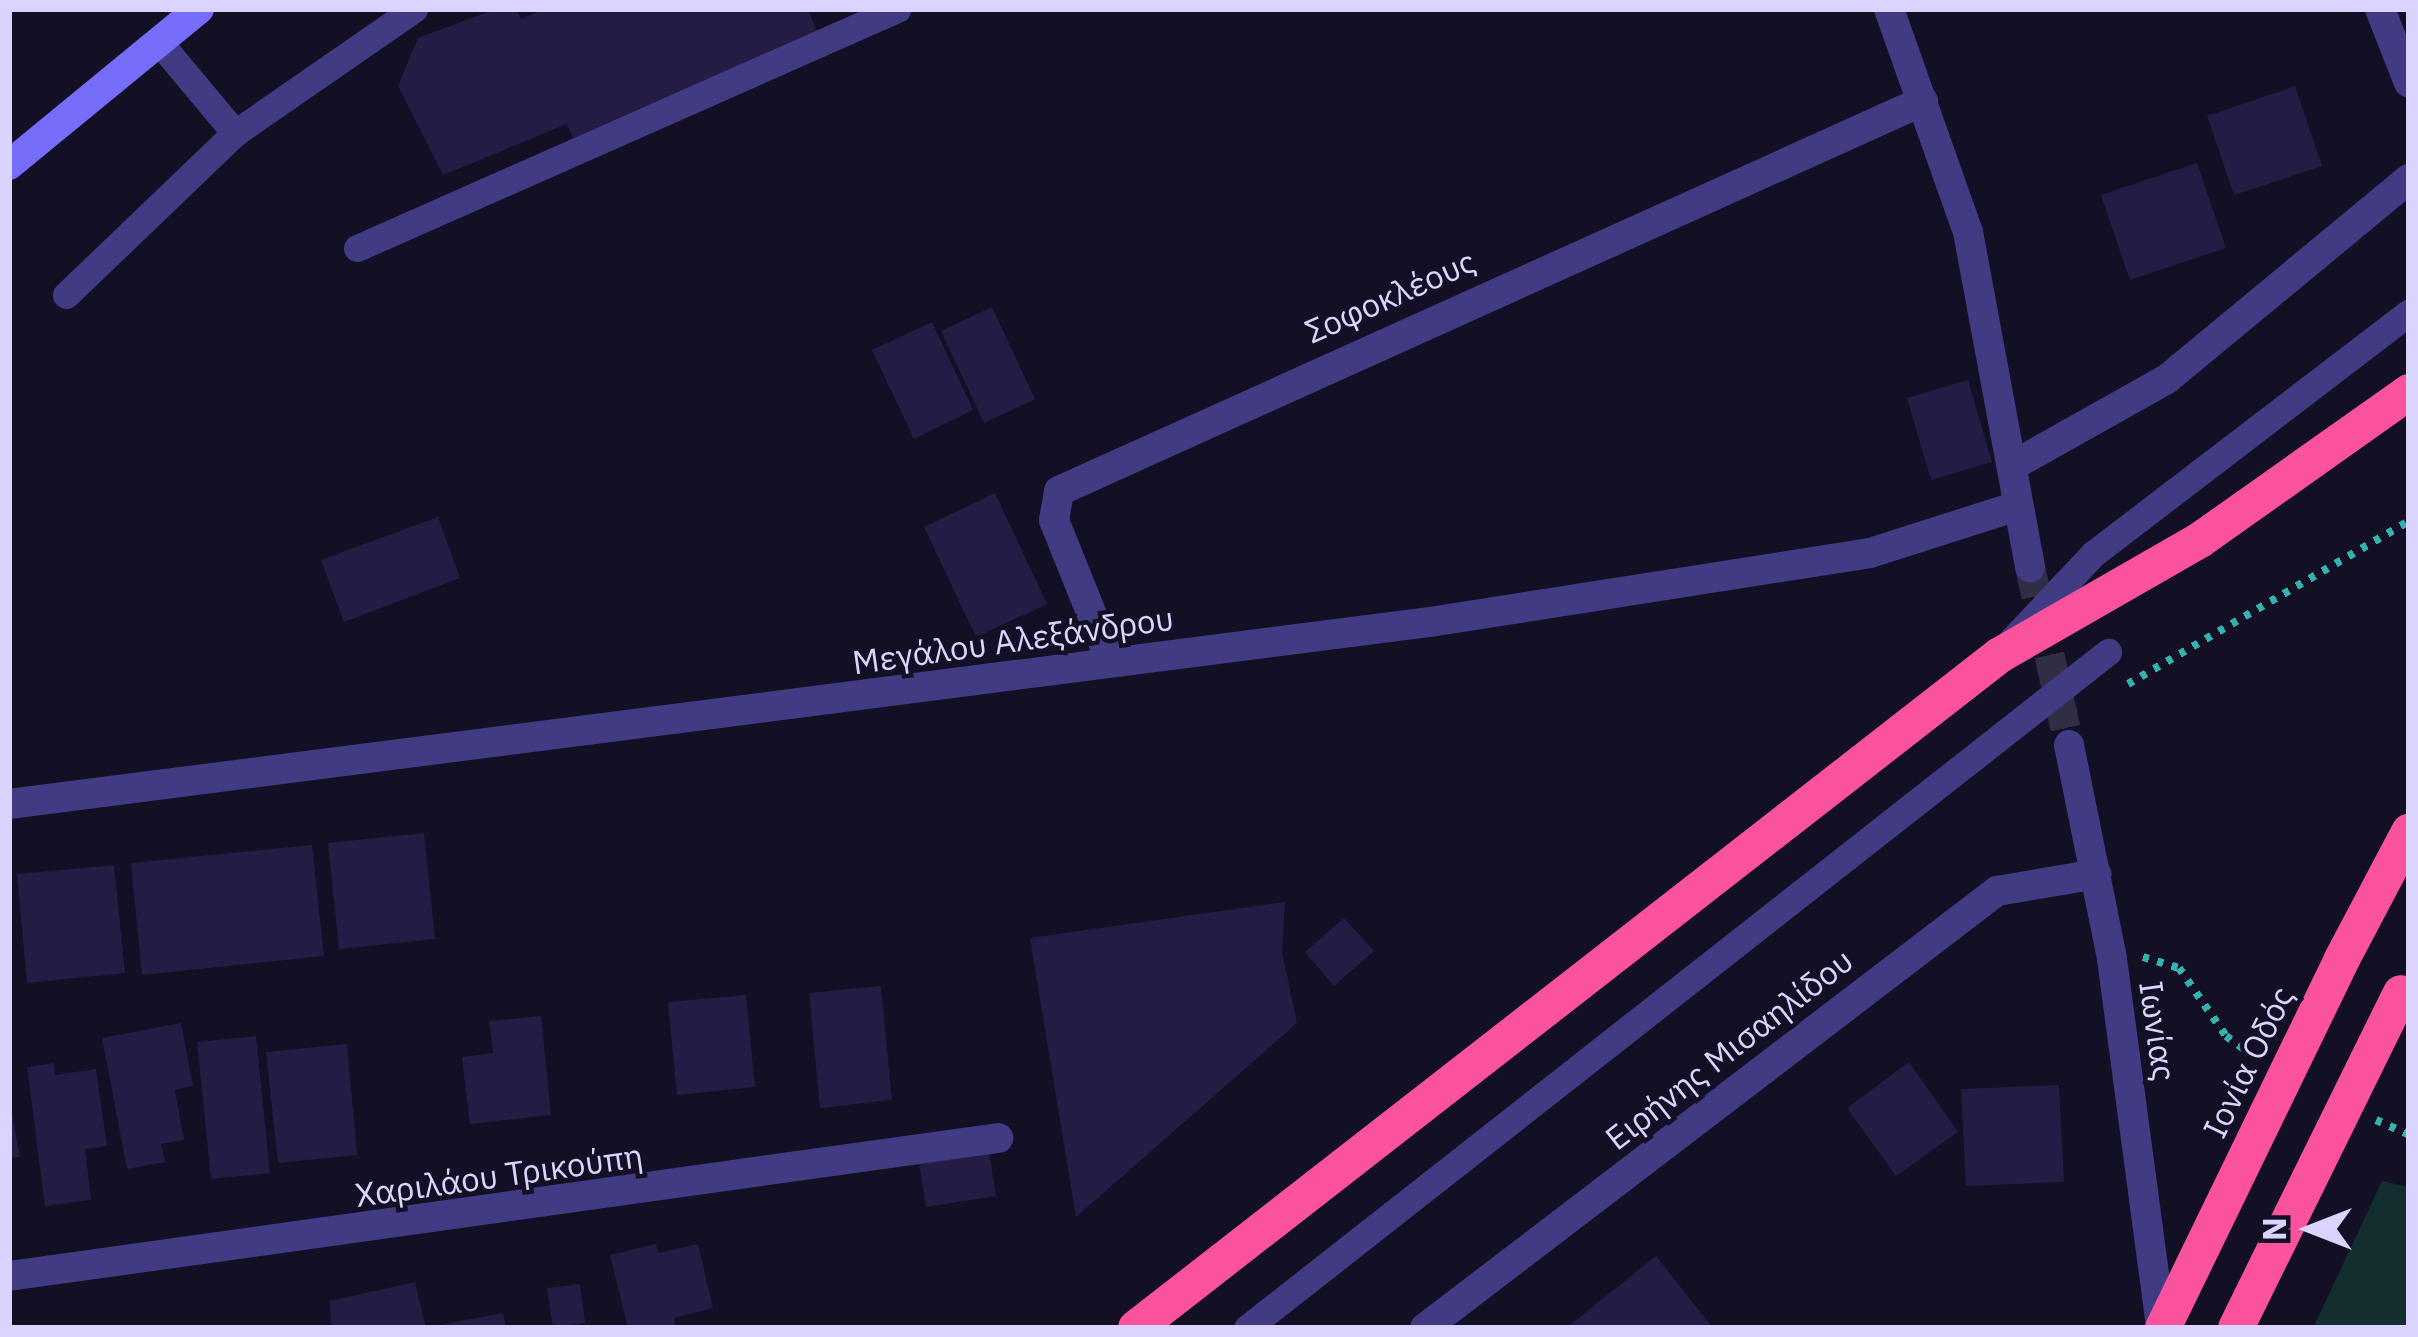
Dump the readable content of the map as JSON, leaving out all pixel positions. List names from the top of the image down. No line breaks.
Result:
{"streets":{"highway":["Ιονία Οδός"],"street":["Σοφοκλέους","Μεγάλου Αλεξάνδρου","Ιωνίας","Ειρήνης Μισαηλίδου","Χαριλάου Τρικούπη"]},"crossings":[["Σοφοκλέους","Μεγάλου Αλεξάνδρου"],["Ιωνίας","Ειρήνης Μισαηλίδου"],["Ιωνίας","Ιονία Οδός"]],"north":"left"}
